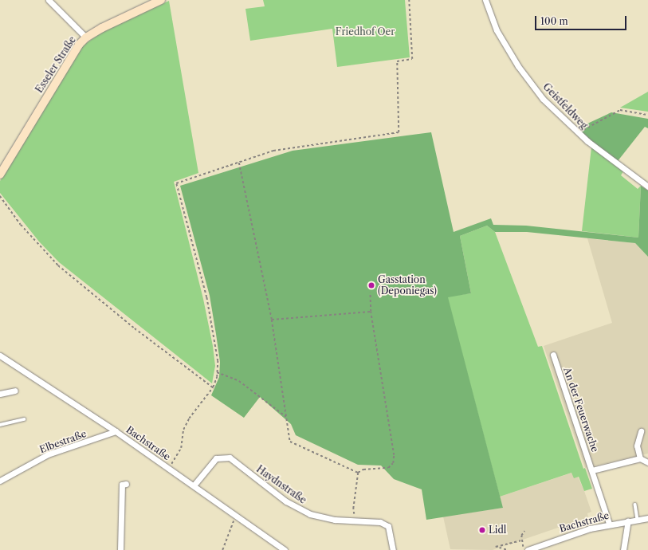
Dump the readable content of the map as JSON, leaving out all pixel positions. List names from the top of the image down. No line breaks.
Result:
{"streets":{"main road":["Esseler Straße"],"street":["Geistfeldweg","An der Feuerwache","Elbestraße","Bachstraße","Haydnstraße"]},"crossings":[["An der Feuerwache","Bachstraße"],["Elbestraße","Bachstraße"],["Bachstraße","Haydnstraße"]],"parks":["Friedhof Oer"],"places":["Gasstation (Deponiegas)","Lidl"],"scale_bar":"100 m"}
